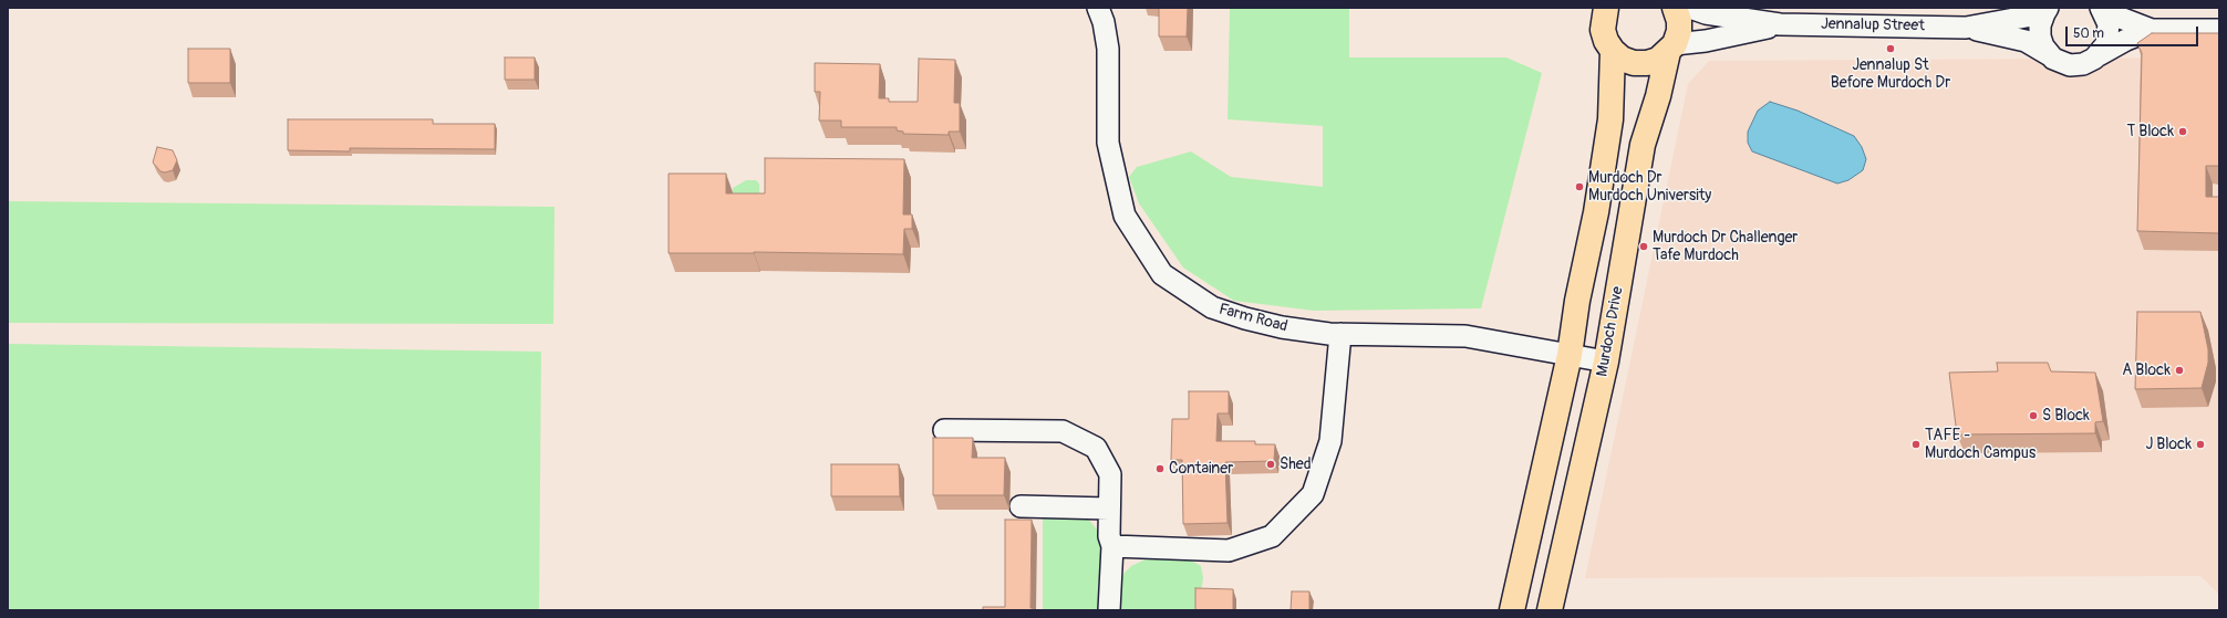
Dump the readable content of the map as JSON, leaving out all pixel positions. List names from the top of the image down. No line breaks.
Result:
{"streets":{"main road":["Murdoch Drive"],"street":["Jennalup Street","Farm Road"]},"crossings":[["Jennalup Street","Murdoch Drive"],["Farm Road","Murdoch Drive"]],"places":["Jennalup St Before Murdoch Dr","T Block","Murdoch Dr Murdoch University","Murdoch Dr Challenger Tafe Murdoch","A Block","S Block","TAFE - Murdoch Campus","J Block","Shed","Container"],"scale_bar":"50 m"}
